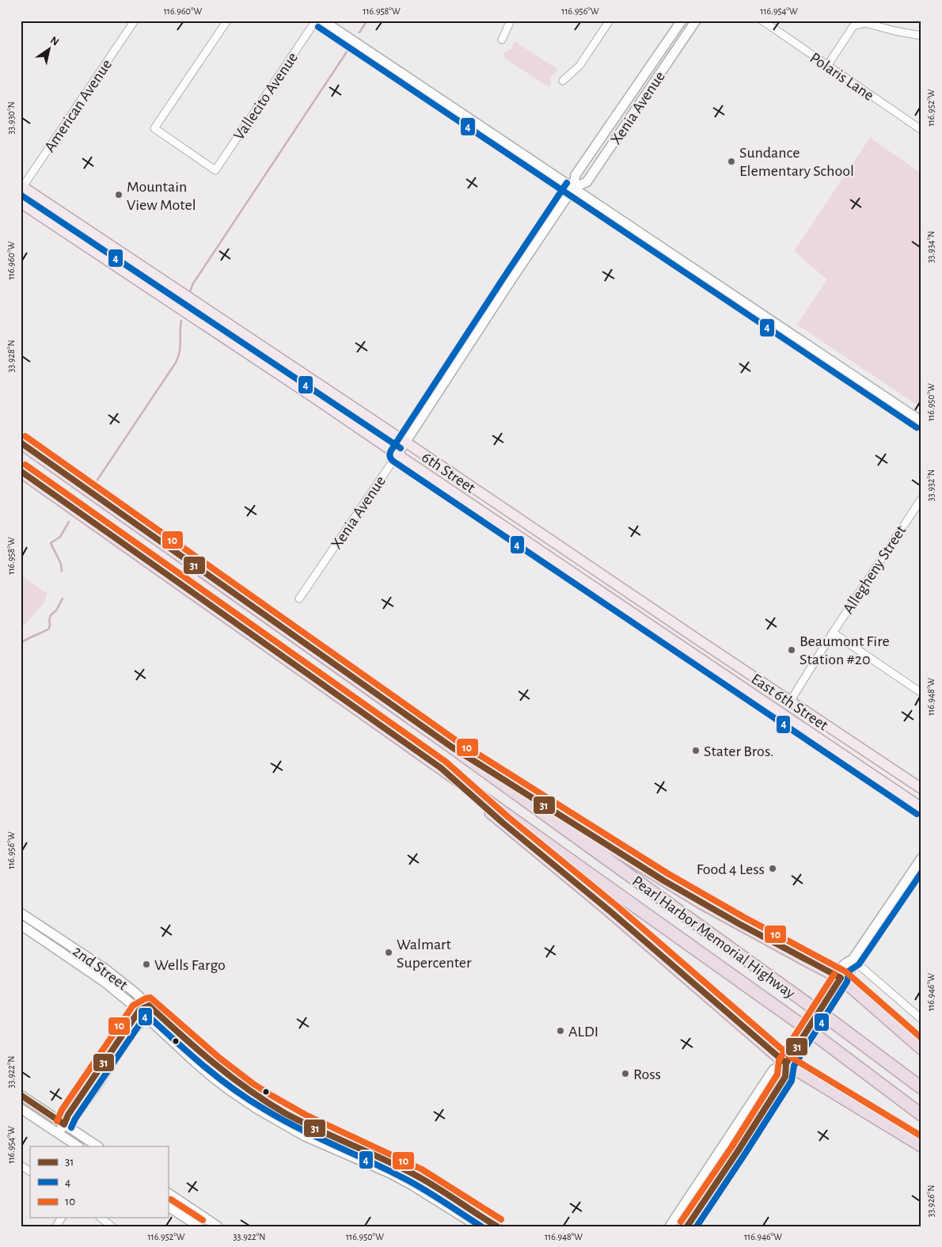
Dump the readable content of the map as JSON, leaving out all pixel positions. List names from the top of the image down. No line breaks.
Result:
{"streets":{"highway":["Pearl Harbor Memorial Highway"],"main road":["6th Street","East 6th Street"],"street":["Polaris Lane","Vallecito Avenue","American Avenue","Xenia Avenue","Allegheny Street","2nd Street"]},"crossings":[["American Avenue","6th Street"],["Xenia Avenue","6th Street"],["6th Street","East 6th Street"],["Allegheny Street","East 6th Street"]],"places":["Sundance Elementary School","Mountain View Motel","Beaumont Fire Station #20","Stater Bros.","Food 4 Less","Walmart Supercenter","Wells Fargo","ALDI","Ross"],"lines":["transit line 4","transit line 10","transit line 31"],"legend":["31","4","10"],"north":"top right","coordinates":["116.960°W","116.958°W","116.956°W","116.954°W","116.952°W","33.930°N","33.934°N","33.928°N","116.950°W","33.932°N","116.948°W","116.946°W","33.922°N","33.926°N"]}
